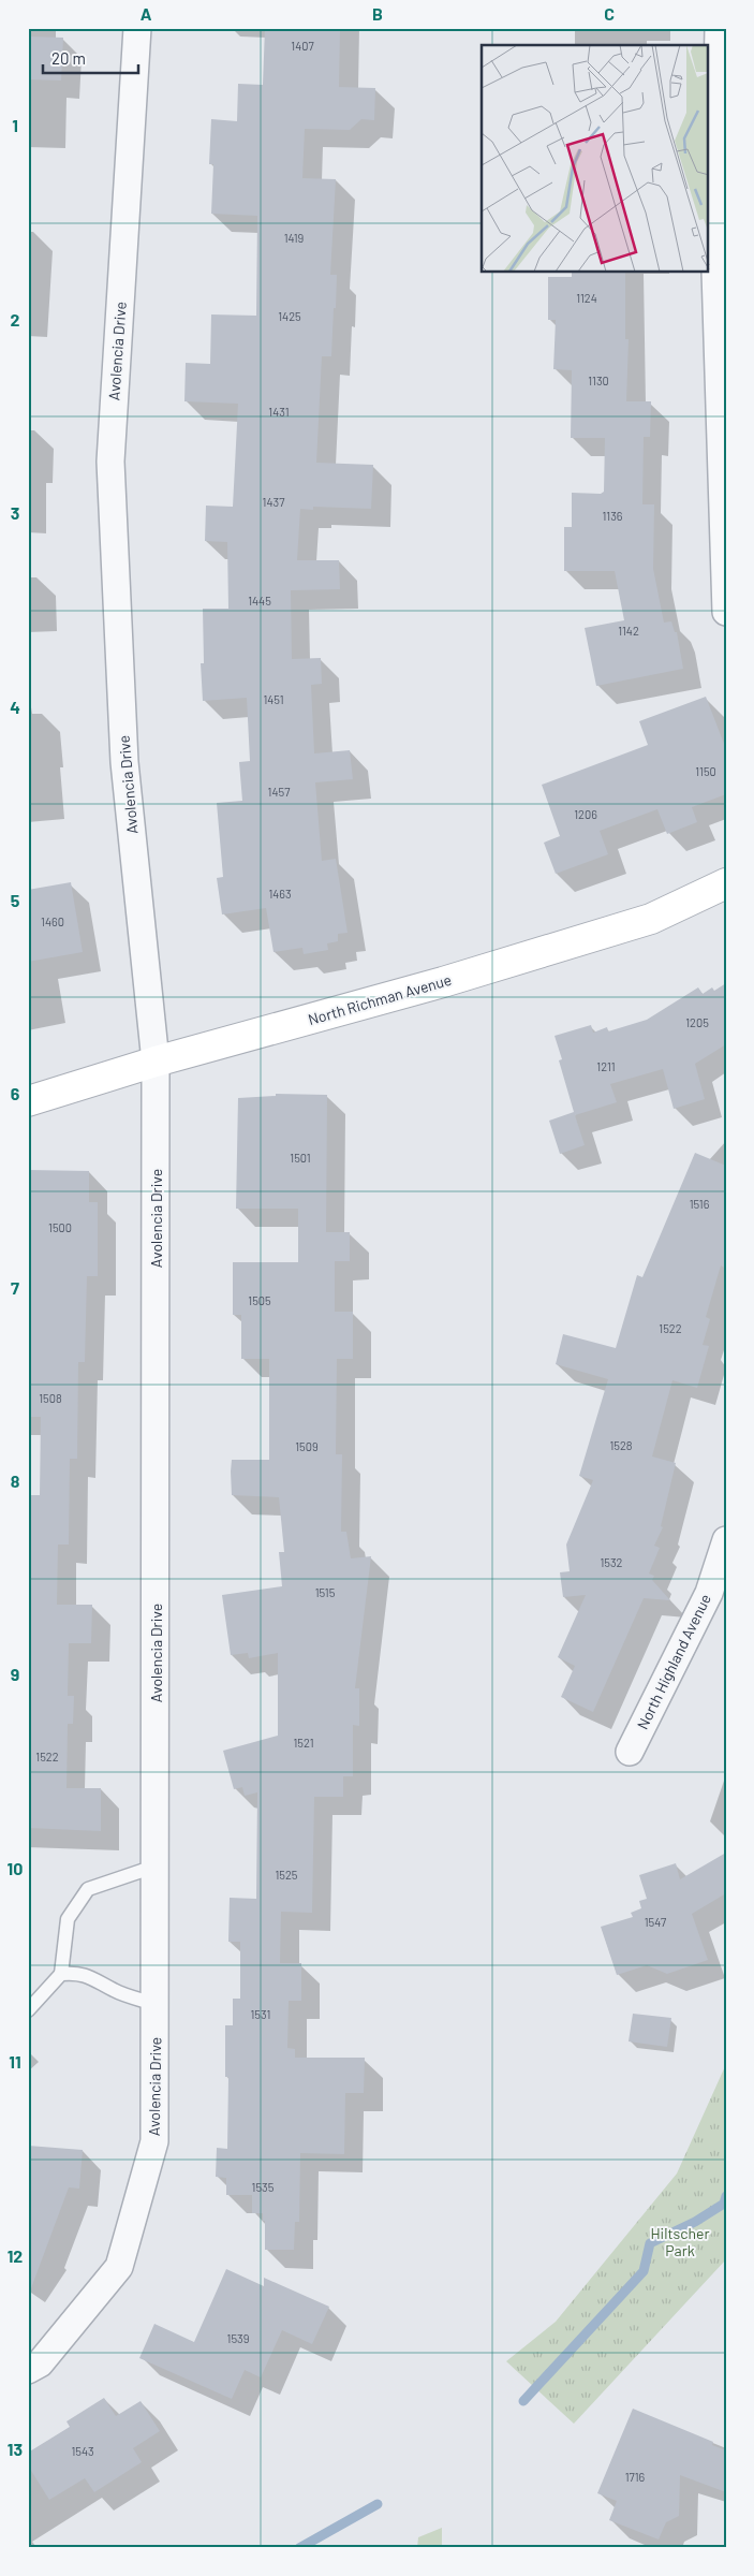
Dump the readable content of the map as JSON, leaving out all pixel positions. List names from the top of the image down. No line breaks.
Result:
{"streets":{"street":["Avolencia Drive","North Richman Avenue","North Highland Avenue"]},"crossings":[["Avolencia Drive","North Richman Avenue"]],"parks":["Hiltscher Park"],"house_numbers":["1407","1419","1124","1425","1130","1431","1437","1136","1445","1142","1451","1150","1457","1206","1463","1460","1205","1211","1501","1516","1500","1505","1522","1508","1528","1509","1532","1515","1521","1522","1525","1547","1531","1535","1539","1543","1716"],"scale_bar":"20 m","grid":{"columns":["A","B","C"],"rows":["1","2","3","4","5","6","7","8","9","10","11","12","13"]}}
